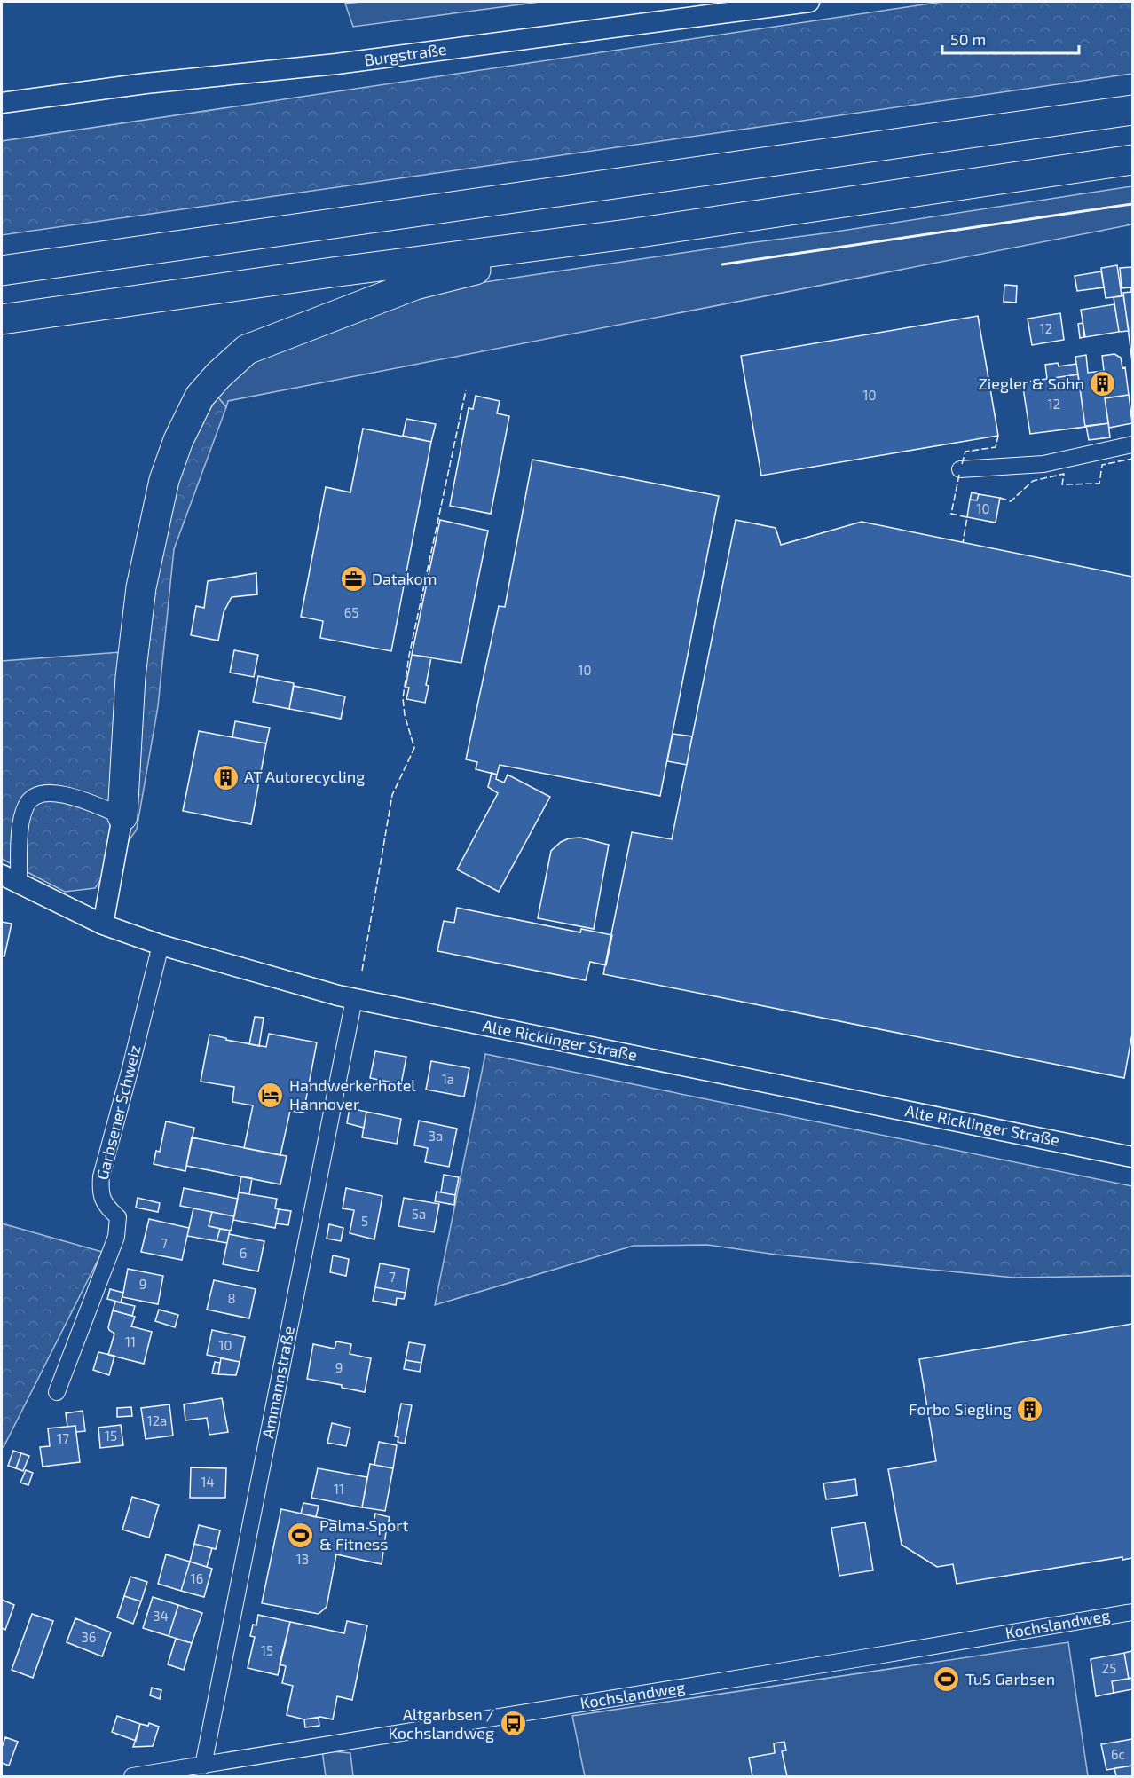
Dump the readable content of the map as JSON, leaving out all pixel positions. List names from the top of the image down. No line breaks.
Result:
{"streets":{"street":["Burgstraße","Alte Ricklinger Straße","Garbsener Schweiz","Ammannstraße","Kochslandweg"]},"crossings":[["Alte Ricklinger Straße","Garbsener Schweiz"],["Alte Ricklinger Straße","Ammannstraße"],["Ammannstraße","Kochslandweg"]],"places":{"building":["Ziegler & Sohn","AT Autorecycling","Forbo Siegling"],"office":["Datakom"],"hotel":["Handwerkerhotel Hannover"],"sports":["Palma Sport & Fitness","TuS Garbsen"],"bus stop":["Altgarbsen / Kochslandweg"]},"house_numbers":["12","10","12","10","65","10","1a","3a","5a","5","7","6","7","9","8","11","10","9","12a","15","17","14","11","13","16","34","36","15","25","6c"],"scale_bar":"50 m"}
